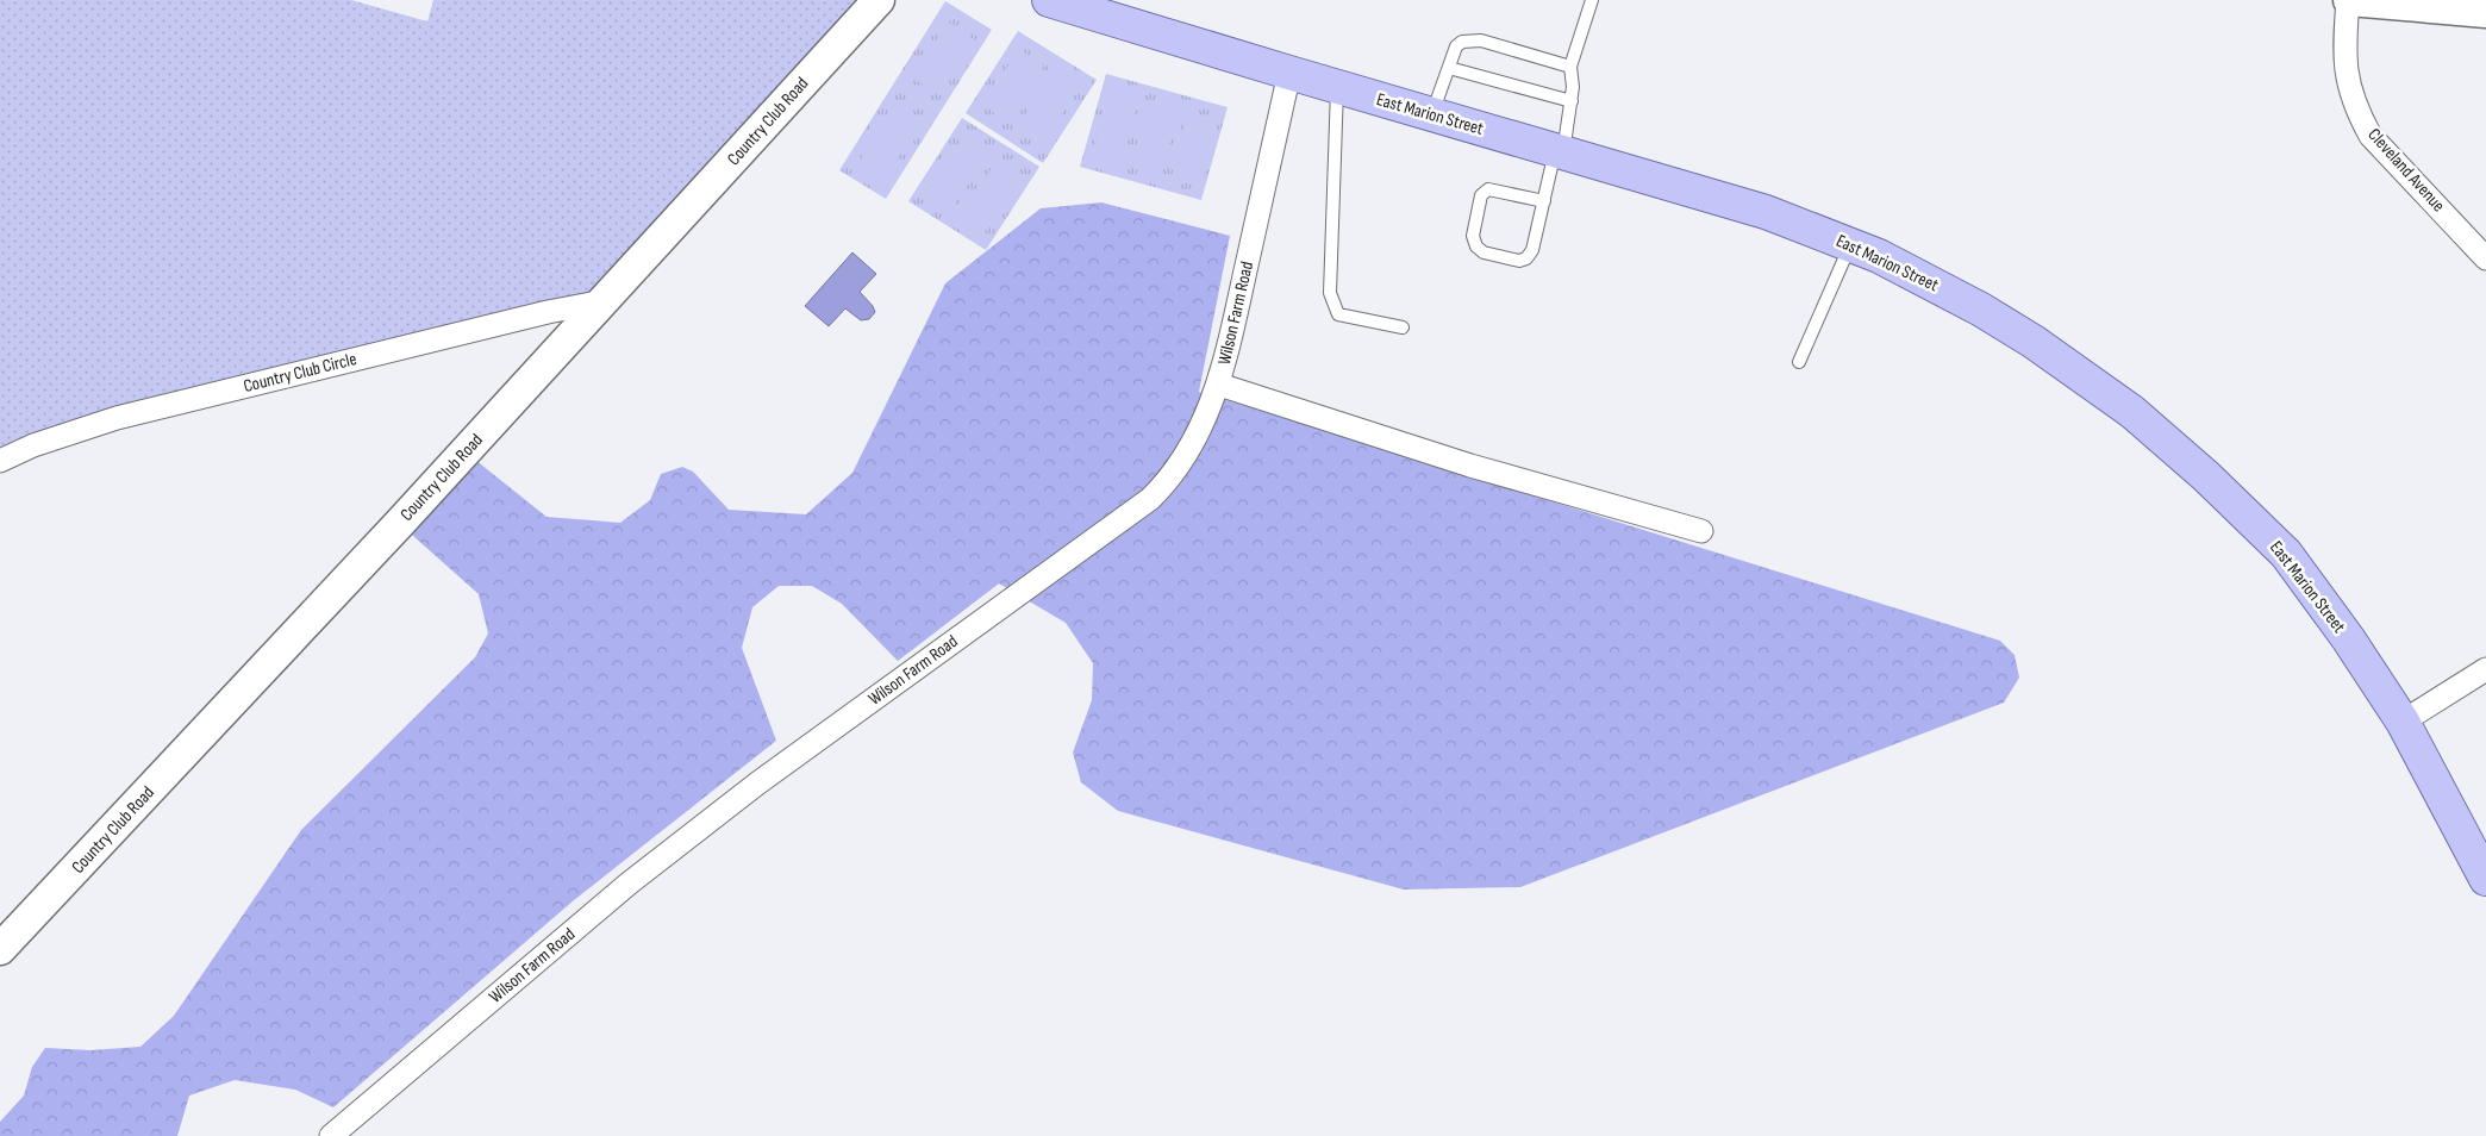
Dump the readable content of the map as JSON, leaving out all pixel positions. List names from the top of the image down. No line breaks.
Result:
{"streets":{"main road":["East Marion Street"],"street":["Country Club Road","Cleveland Avenue","Wilson Farm Road","Country Club Circle"]},"crossings":[["East Marion Street","Wilson Farm Road"],["Country Club Road","Country Club Circle"]]}
